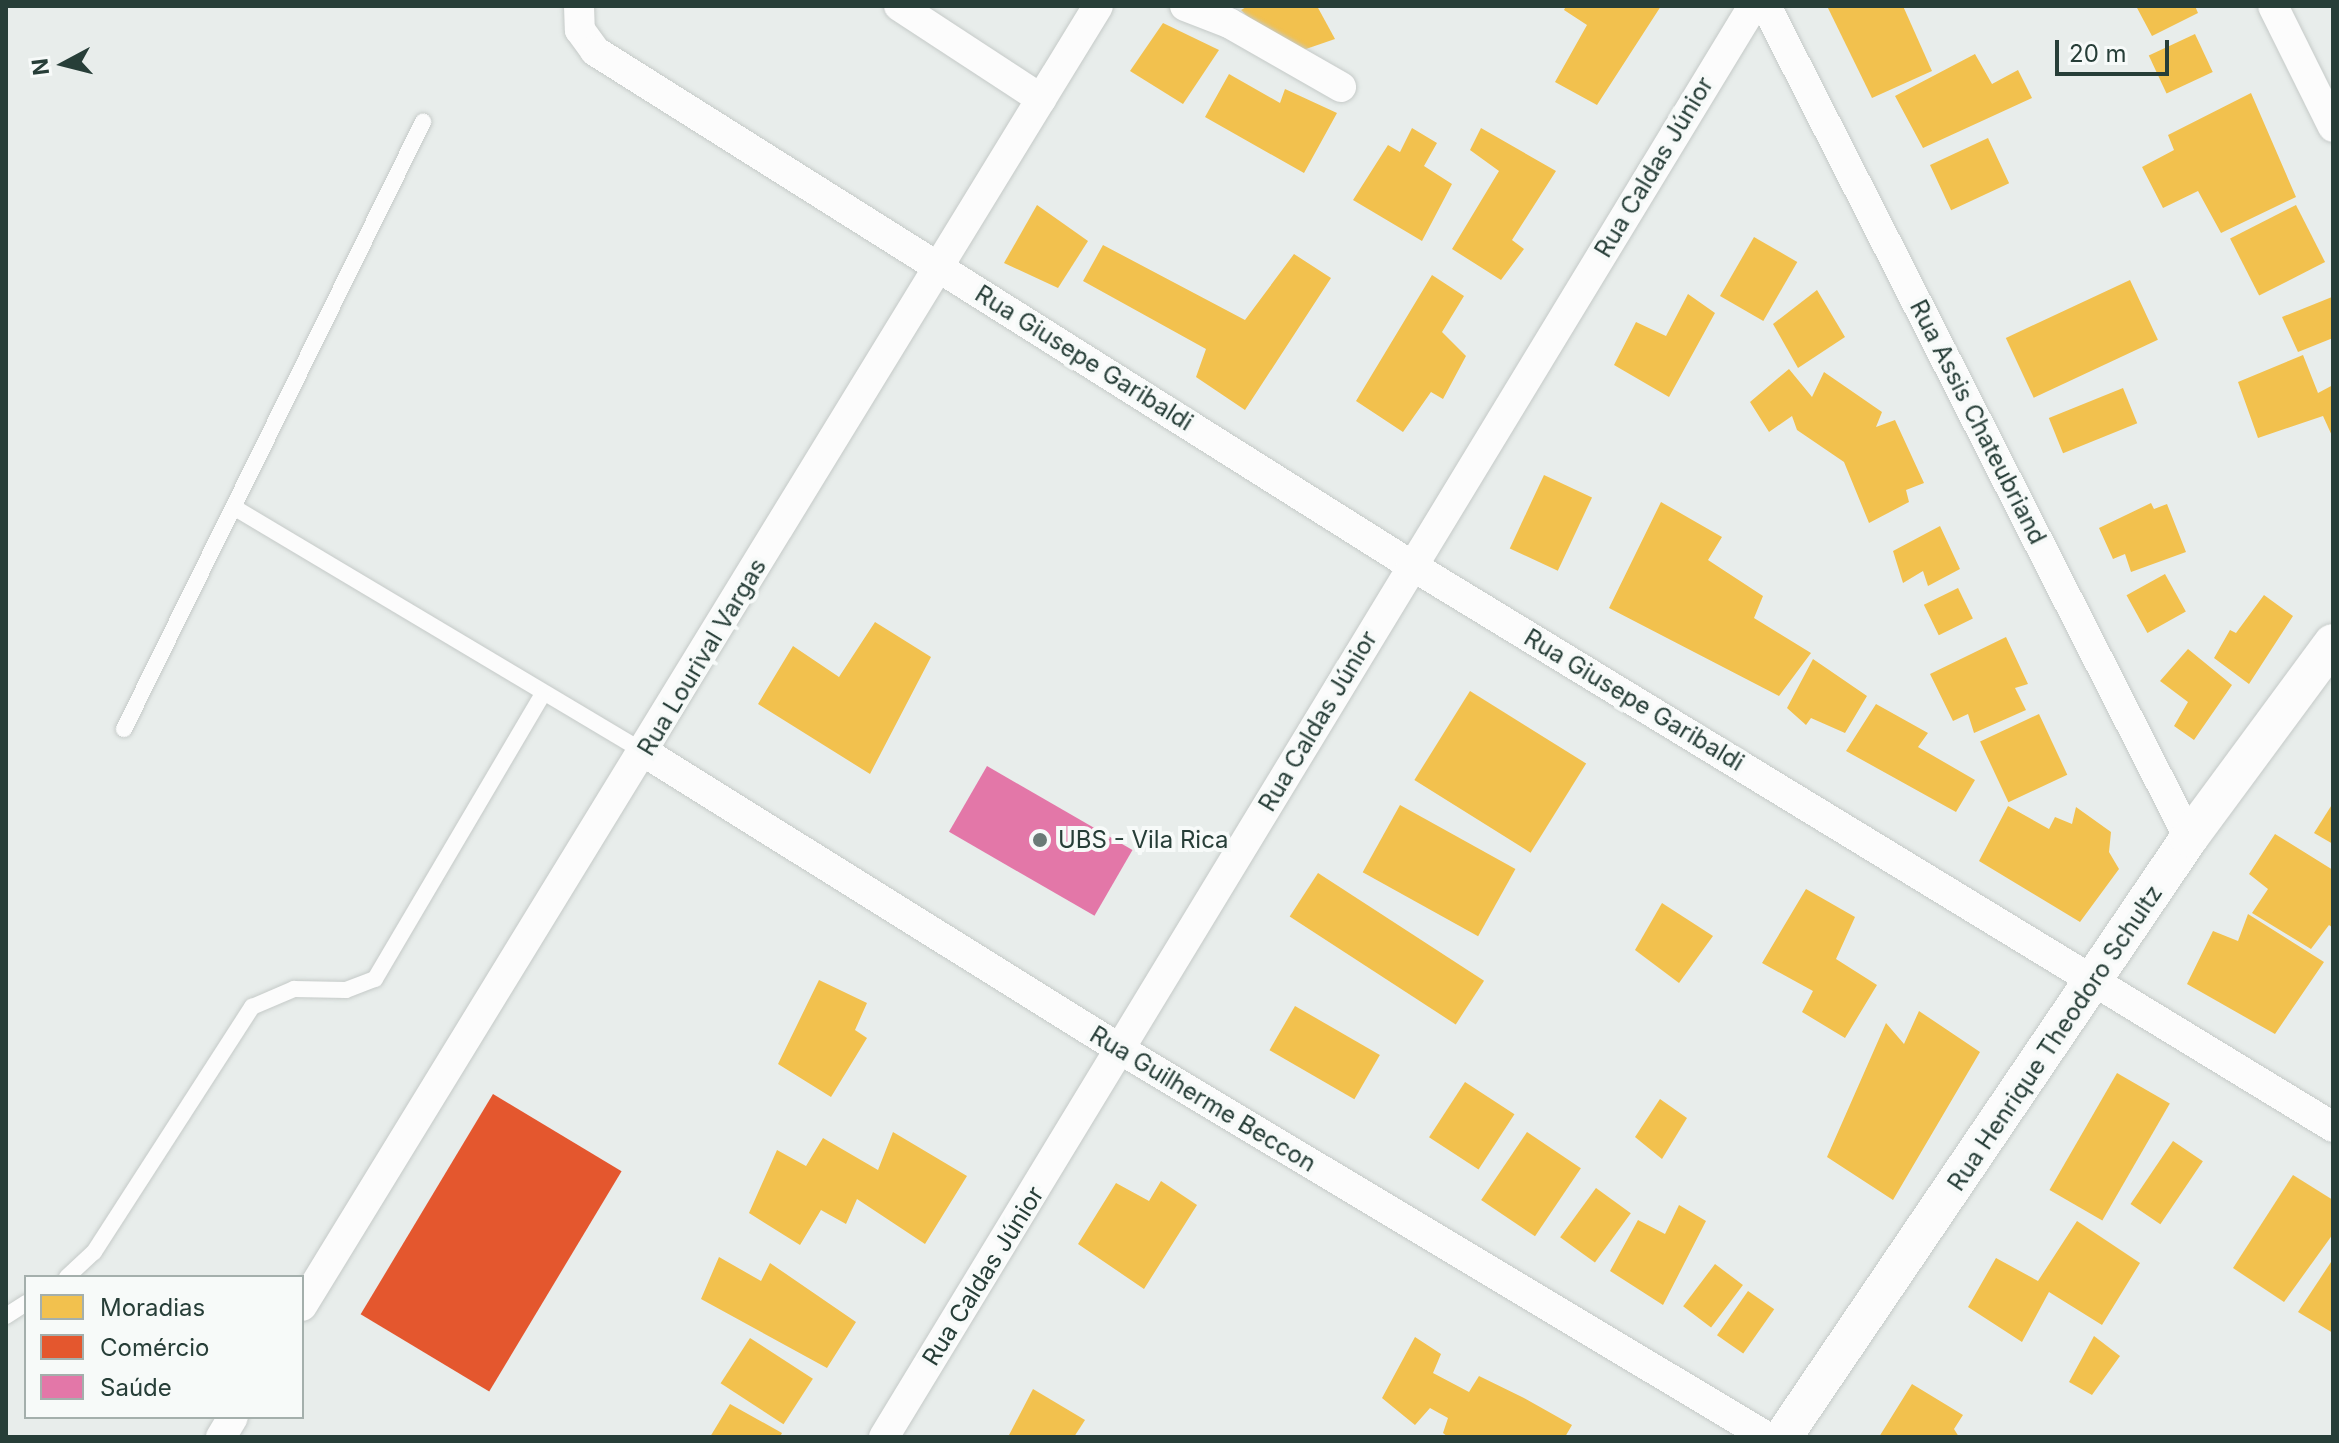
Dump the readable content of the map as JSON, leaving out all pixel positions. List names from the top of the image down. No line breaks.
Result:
{"streets":{"street":["Rua Caldas Júnior","Rua Giusepe Garibaldi","Rua Assis Chateubriand","Rua Lourival Vargas","Rua Henrique Theodoro Schultz","Rua Guilherme Beccon"]},"crossings":[["Rua Caldas Júnior","Rua Giusepe Garibaldi"],["Rua Caldas Júnior","Rua Guilherme Beccon"],["Rua Giusepe Garibaldi","Rua Lourival Vargas"],["Rua Giusepe Garibaldi","Rua Henrique Theodoro Schultz"],["Rua Assis Chateubriand","Rua Henrique Theodoro Schultz"],["Rua Lourival Vargas","Rua Guilherme Beccon"]],"places":["UBS - Vila Rica"],"legend":["Moradias","Comércio","Saúde"],"scale_bar":"20 m","north":"left"}
